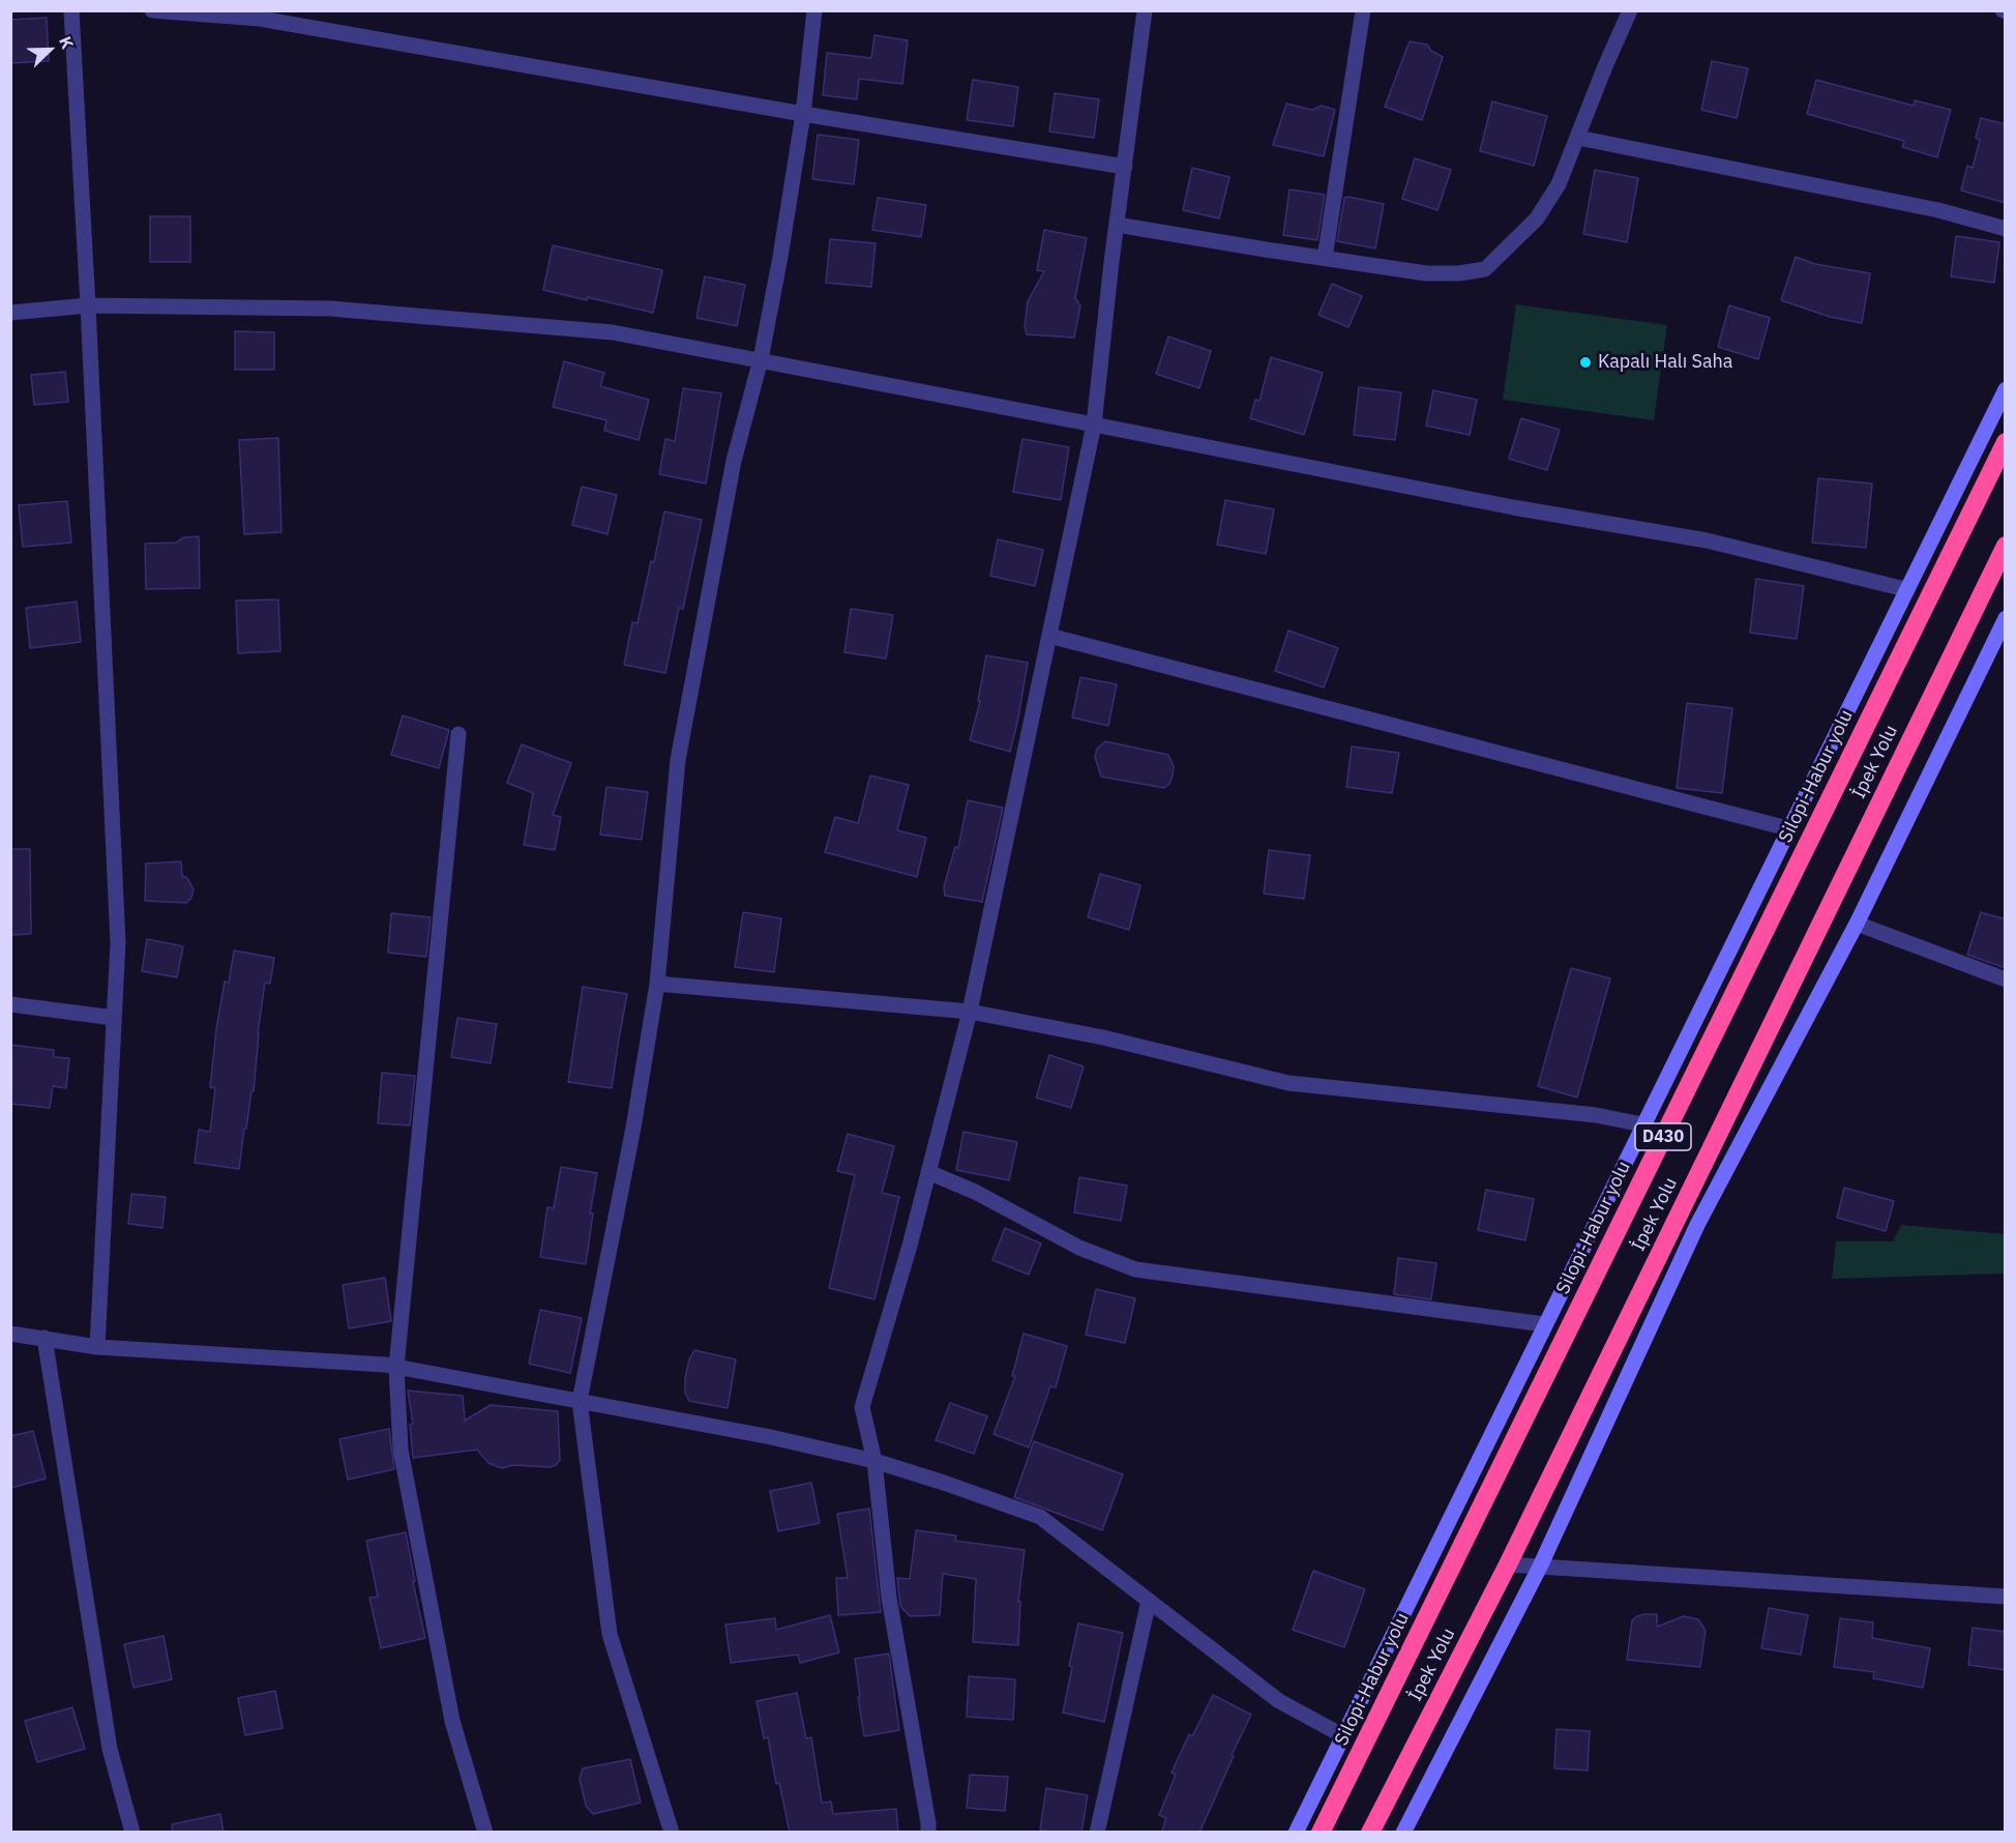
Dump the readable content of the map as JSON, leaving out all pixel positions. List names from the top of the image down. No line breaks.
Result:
{"streets":{"highway":["İpek Yolu","Silopi-Habur yolu","D430"]},"places":["Kapalı Halı Saha"],"north":"top right"}
